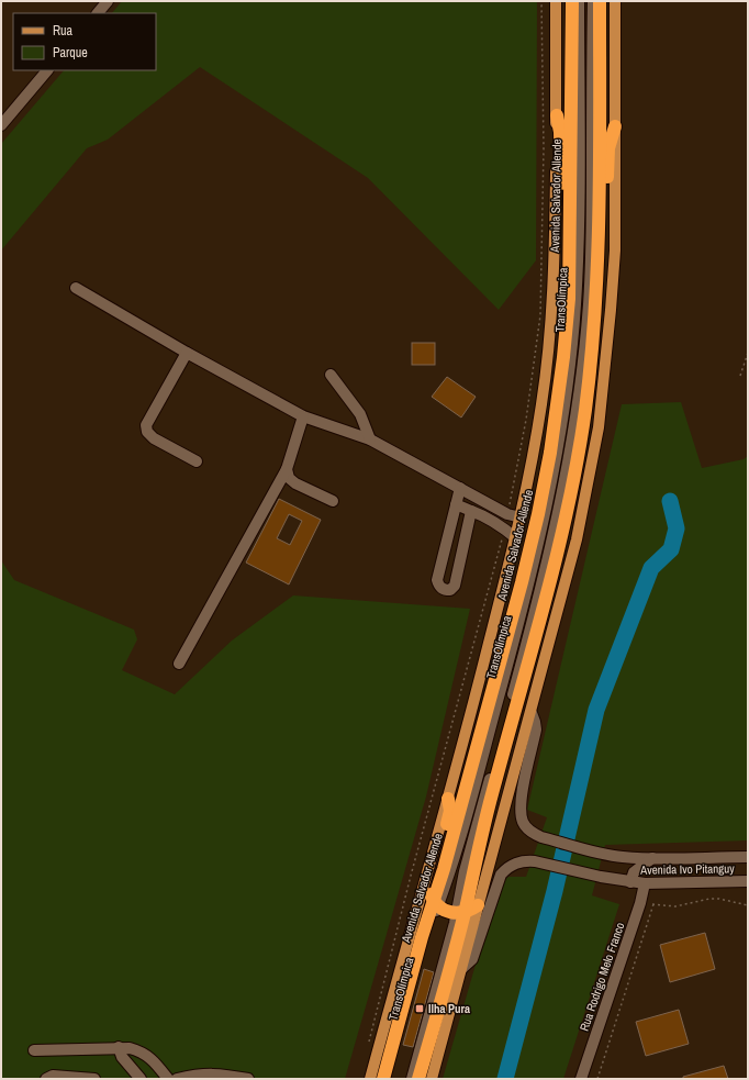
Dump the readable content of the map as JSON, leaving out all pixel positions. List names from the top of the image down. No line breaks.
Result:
{"streets":{"highway":["Avenida Salvador Allende"],"street":["TransOlímpica","Avenida Ivo Pitanguy","Rua Rodrigo Melo Franco"]},"crossings":[["Avenida Salvador Allende","TransOlímpica"],["Avenida Ivo Pitanguy","Rua Rodrigo Melo Franco"]],"places":{"transit":["Ilha Pura"]},"legend":["Rua","Parque"]}
